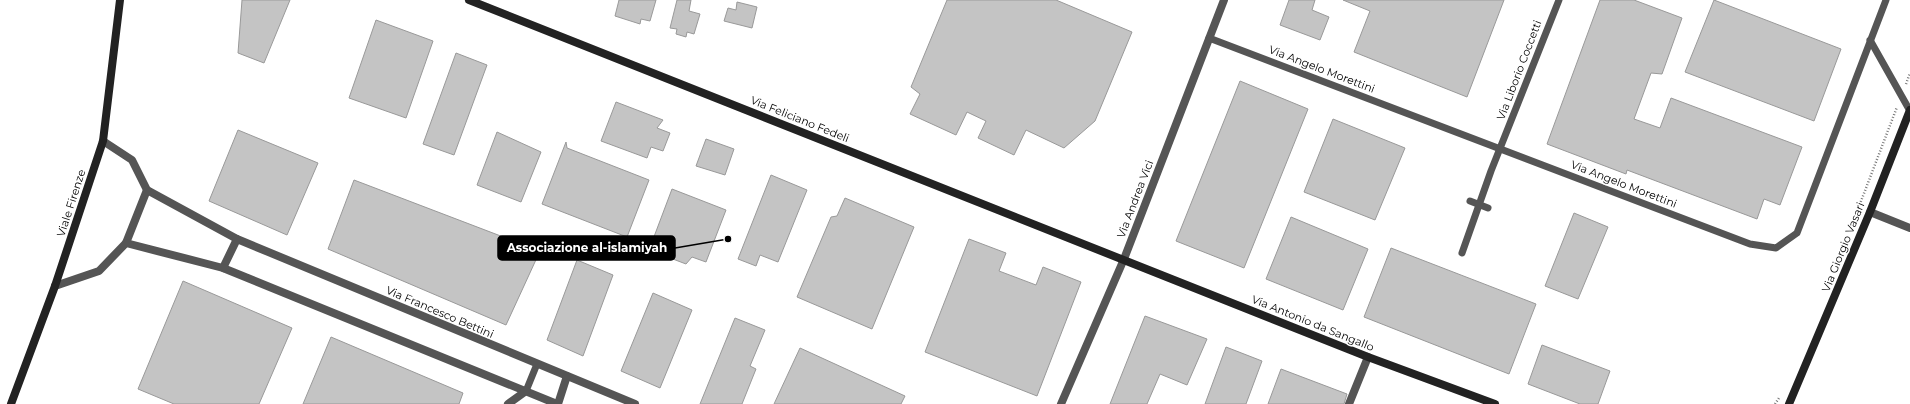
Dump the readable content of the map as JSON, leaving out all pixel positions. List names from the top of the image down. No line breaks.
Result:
{"streets":{"street":["Via Feliciano Fedeli","Via Andrea Vici","Viale Firenze","Via Giorgio Vasari","Via Francesco Bettini","Via Antonio da Sangallo"],"lane":["Via Angelo Morettini","Via Liborio Coccetti"]},"crossings":[["Via Angelo Morettini","Via Liborio Coccetti"],["Via Angelo Morettini","Via Andrea Vici"],["Via Feliciano Fedeli","Via Andrea Vici"],["Via Feliciano Fedeli","Via Antonio da Sangallo"],["Via Andrea Vici","Via Antonio da Sangallo"]],"places":["Associazione al-islamiyah"]}
